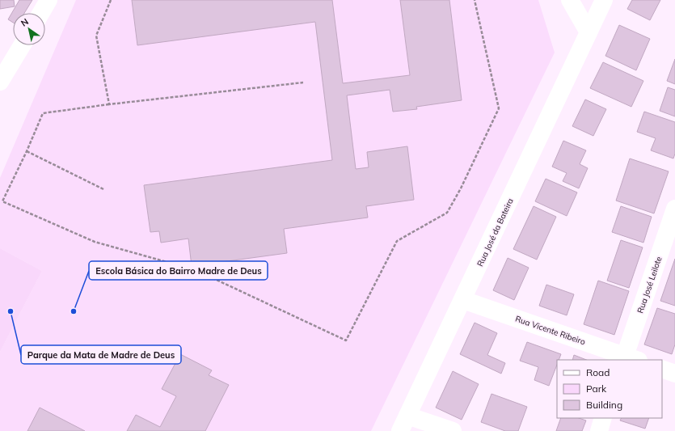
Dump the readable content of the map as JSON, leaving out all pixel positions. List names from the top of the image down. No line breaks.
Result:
{"streets":{"street":["Rua José da Bateira","Rua José Leilote","Rua Vicente Ribeiro"]},"crossings":[["Rua José da Bateira","Rua Vicente Ribeiro"],["Rua José Leilote","Rua Vicente Ribeiro"]],"places":["Parque da Mata de Madre de Deus","Escola Básica do Bairro Madre de Deus"],"legend":["Road","Park","Building"],"north":"top left"}
